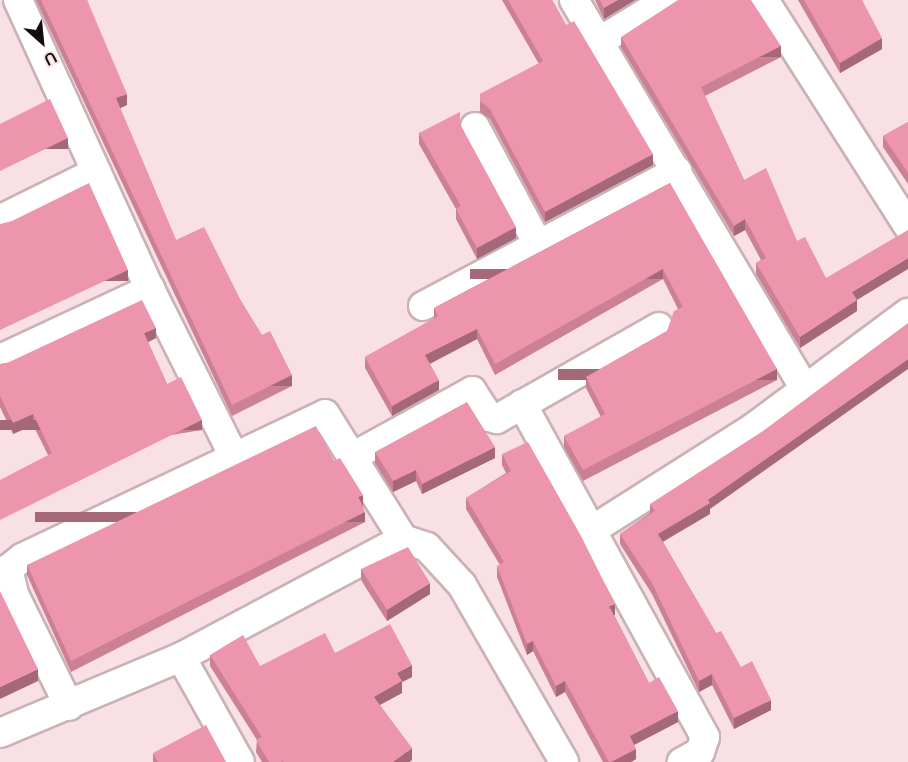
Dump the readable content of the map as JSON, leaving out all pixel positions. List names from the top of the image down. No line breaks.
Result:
{"north":"bottom right"}
